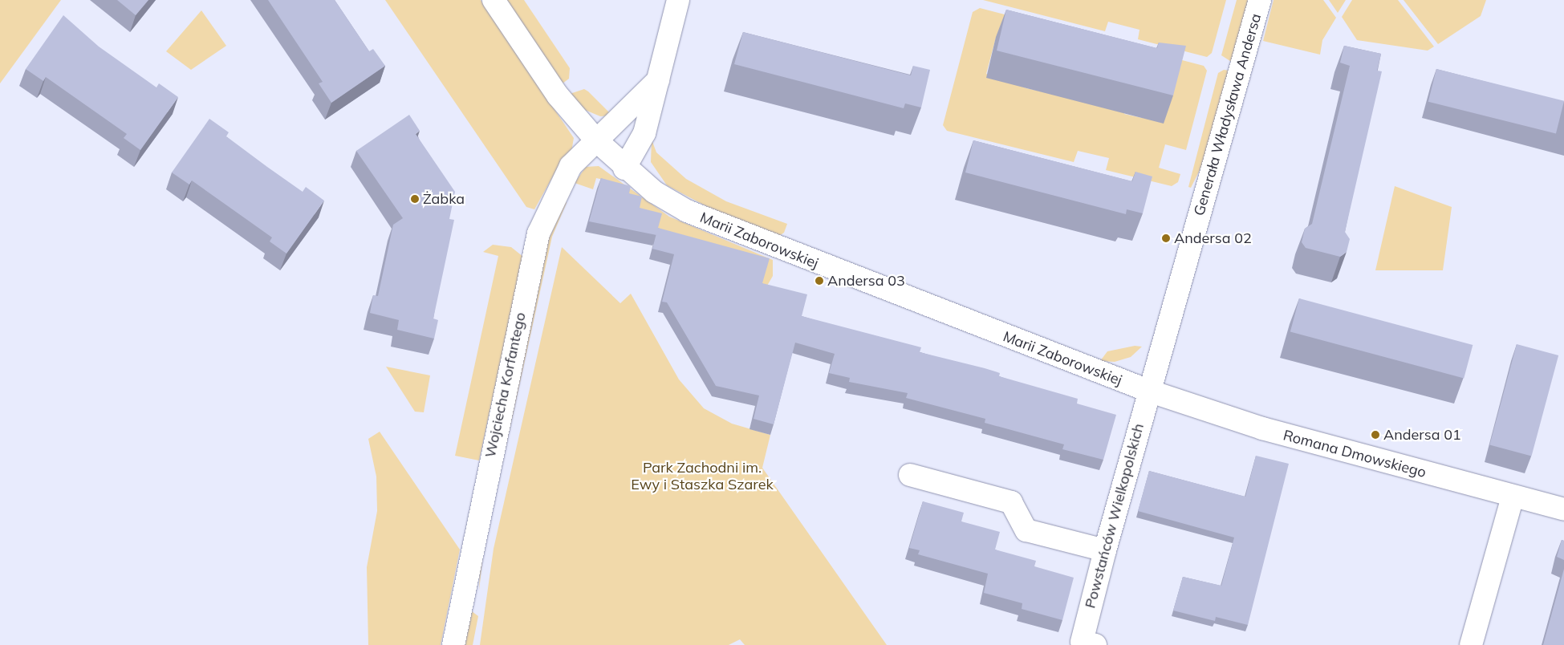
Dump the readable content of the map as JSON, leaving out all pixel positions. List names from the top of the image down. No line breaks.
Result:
{"streets":{"street":["Generała Władysława Andersa","Marii Zaborowskiej","Wojciecha Korfantego","Romana Dmowskiego","Powstańców Wielkopolskich"]},"crossings":[["Generała Władysława Andersa","Marii Zaborowskiej"],["Generała Władysława Andersa","Romana Dmowskiego"],["Generała Władysława Andersa","Powstańców Wielkopolskich"],["Marii Zaborowskiej","Wojciecha Korfantego"],["Marii Zaborowskiej","Romana Dmowskiego"],["Marii Zaborowskiej","Powstańców Wielkopolskich"],["Romana Dmowskiego","Powstańców Wielkopolskich"]],"parks":["Park Zachodni im. Ewy i Staszka Szarek"],"places":["Żabka","Andersa 02","Andersa 03","Andersa 01"]}
